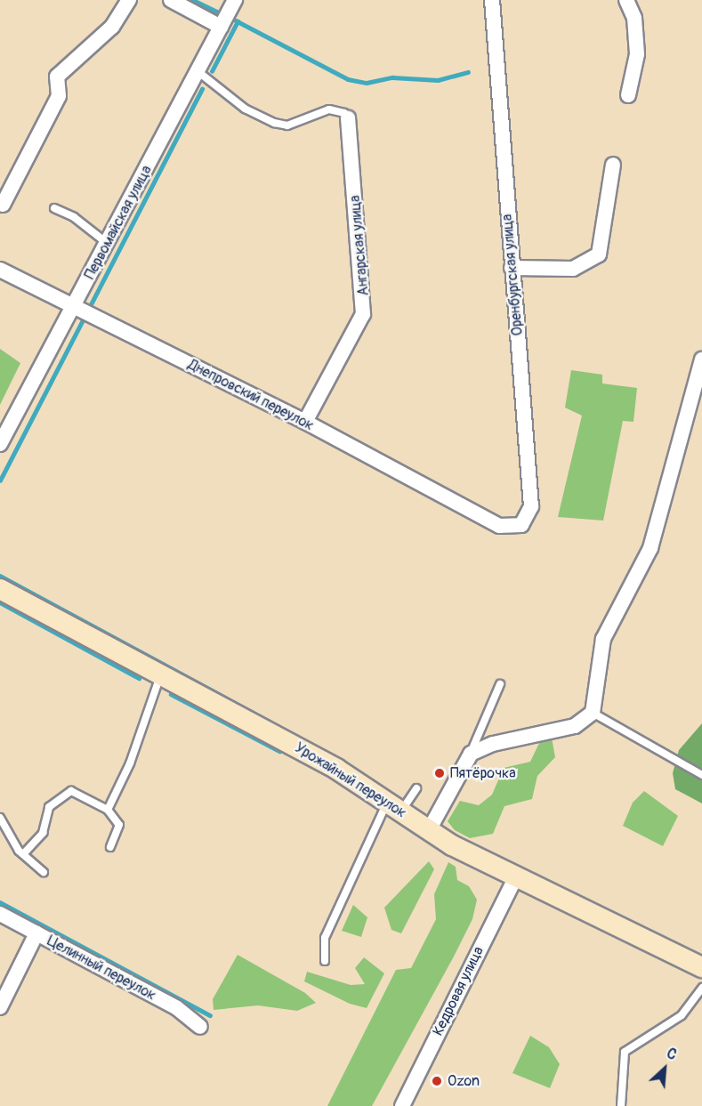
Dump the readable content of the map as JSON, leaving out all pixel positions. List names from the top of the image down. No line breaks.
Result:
{"streets":{"street":["Первомайская улица","Ангарская улица","Оренбургская улица","Днепровский переулок","Урожайный переулок","Целинный переулок","Кедровая улица"]},"crossings":[["Первомайская улица","Днепровский переулок"],["Ангарская улица","Днепровский переулок"],["Оренбургская улица","Днепровский переулок"],["Урожайный переулок","Кедровая улица"]],"places":["Пятёрочка","Ozon"],"north":"top right"}
